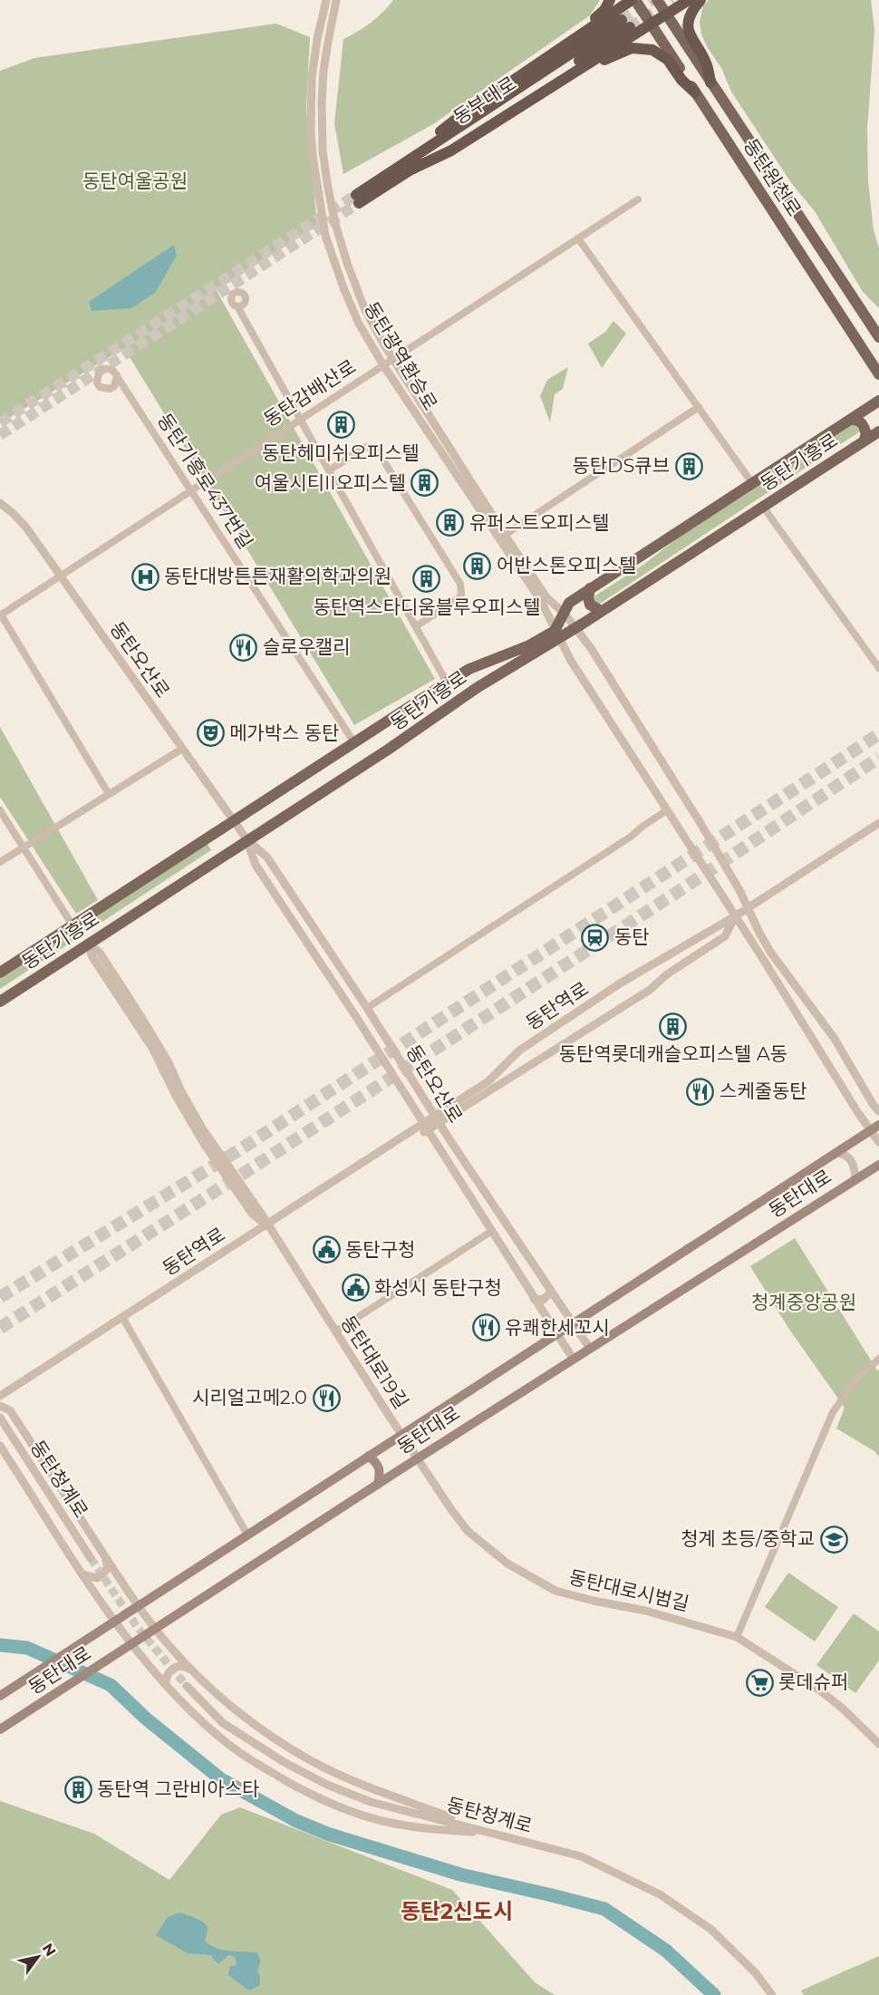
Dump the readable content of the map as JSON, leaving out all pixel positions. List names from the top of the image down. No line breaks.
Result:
{"streets":{"highway":["동부대로"],"main road":["동탄원천로","동탄기흥로","동탄대로"],"street":["동탄광역환승로","동탄감배산로","동탄기흥로437번길","동탄오산로","동탄역로","동탄대로19길","동탄청계로","동탄대로시범길"]},"crossings":[["동탄광역환승로","동탄감배산로"],["동탄광역환승로","동탄기흥로"],["동탄광역환승로","동탄역로"],["동탄감배산로","동탄기흥로"],["동탄감배산로","동탄기흥로437번길"],["동탄감배산로","동탄오산로"],["동탄기흥로","동탄기흥로437번길"],["동탄기흥로","동탄오산로"],["동탄기흥로","동탄대로19길"],["동탄오산로","동탄역로"],["동탄오산로","동탄대로"],["동탄역로","동탄대로19길"],["동탄대로","동탄대로19길"],["동탄대로","동탄대로시범길"],["동탄대로19길","동탄대로시범길"]],"districts":["동탄2신도시"],"parks":["동탄여울공원","청계중앙공원"],"places":{"building":["동탄헤미쉬오피스텔","동탄DS큐브","여울시티II오피스텔","유퍼스트오피스텔","어반스톤오피스텔","동탄역스타디움블루오피스텔","동탄역롯데캐슬오피스텔 A동","동탄역 그란비아스타"],"hospital":["동탄대방튼튼재활의학과의원"],"restaurant":["슬로우캘리","스케줄동탄","유쾌한세꼬시","시리얼고메2.0"],"theatre":["메가박스 동탄"],"station":["동탄"],"public building":["동탄구청","화성시 동탄구청"],"school or university":["청계 초등/중학교"],"supermarket":["롯데슈퍼"]},"north":"top right"}
